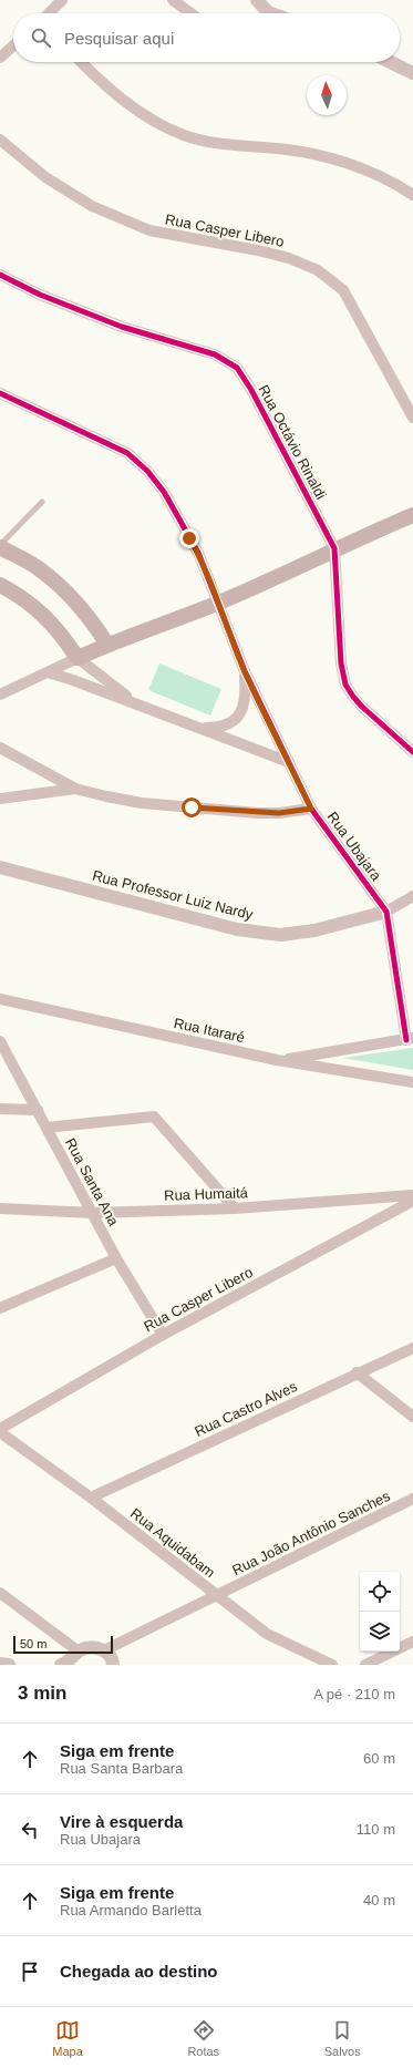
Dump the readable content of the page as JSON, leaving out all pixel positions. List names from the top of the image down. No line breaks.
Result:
{"streets":{"street":["Rua Casper Libero","Rua Octávio Rinaldi","Rua Ubajara","Rua Professor Luiz Nardy","Rua Itararé","Rua Santa Ana","Rua Humaitá","Rua Castro Alves","Rua João Antônio Sanches","Rua Aquidabam"]},"crossings":[["Rua Casper Libero","Rua Santa Ana"],["Rua Ubajara","Rua Professor Luiz Nardy"],["Rua Santa Ana","Rua Humaitá"],["Rua Castro Alves","Rua Aquidabam"],["Rua João Antônio Sanches","Rua Aquidabam"]],"scale_bar":"50 m","north":"top","page":{"search":"Pesquisar aqui","scale":"50 m","heading":["3 min","A pé · 210 m"],"list":[["Siga em frente","Rua Santa Barbara","60 m"],["Vire à esquerda","Rua Ubajara","110 m"],["Siga em frente","Rua Armando Barletta","40 m"],"Chegada ao destino"],"nav":["Mapa","Rotas","Salvos"]}}
